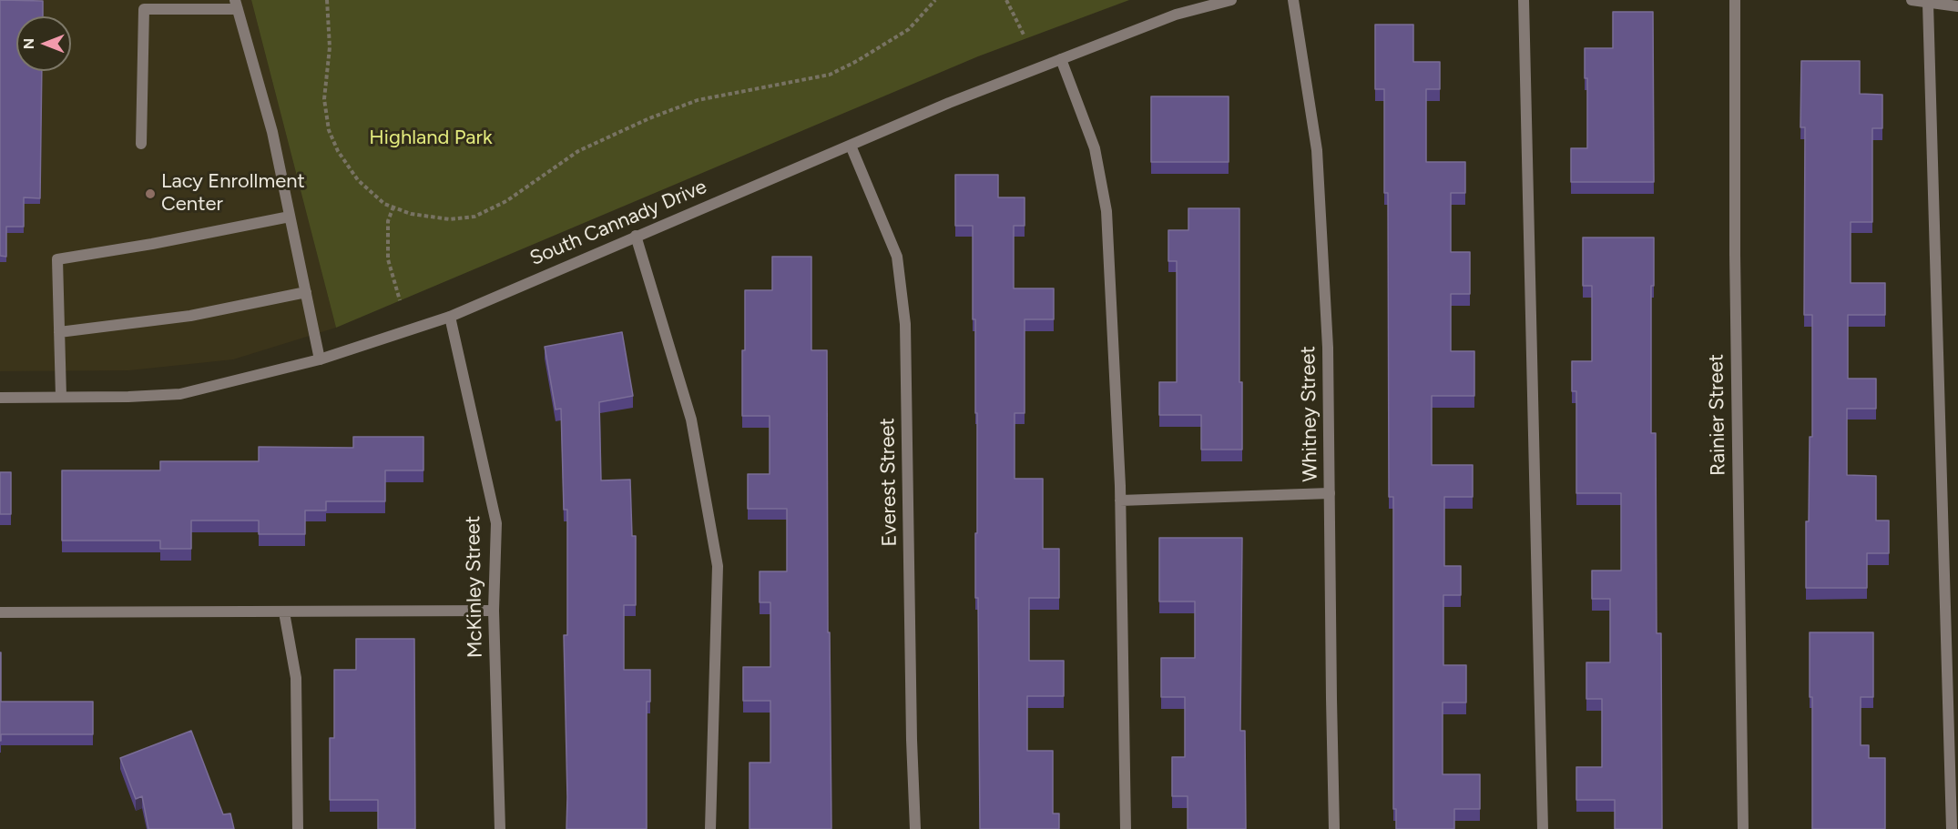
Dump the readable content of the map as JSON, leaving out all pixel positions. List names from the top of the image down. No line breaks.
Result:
{"streets":{"street":["South Cannady Drive","Whitney Street","Rainier Street","Everest Street","McKinley Street"]},"crossings":[["South Cannady Drive","Everest Street"],["South Cannady Drive","McKinley Street"]],"parks":["Highland Park"],"places":["Lacy Enrollment Center"],"north":"left"}
